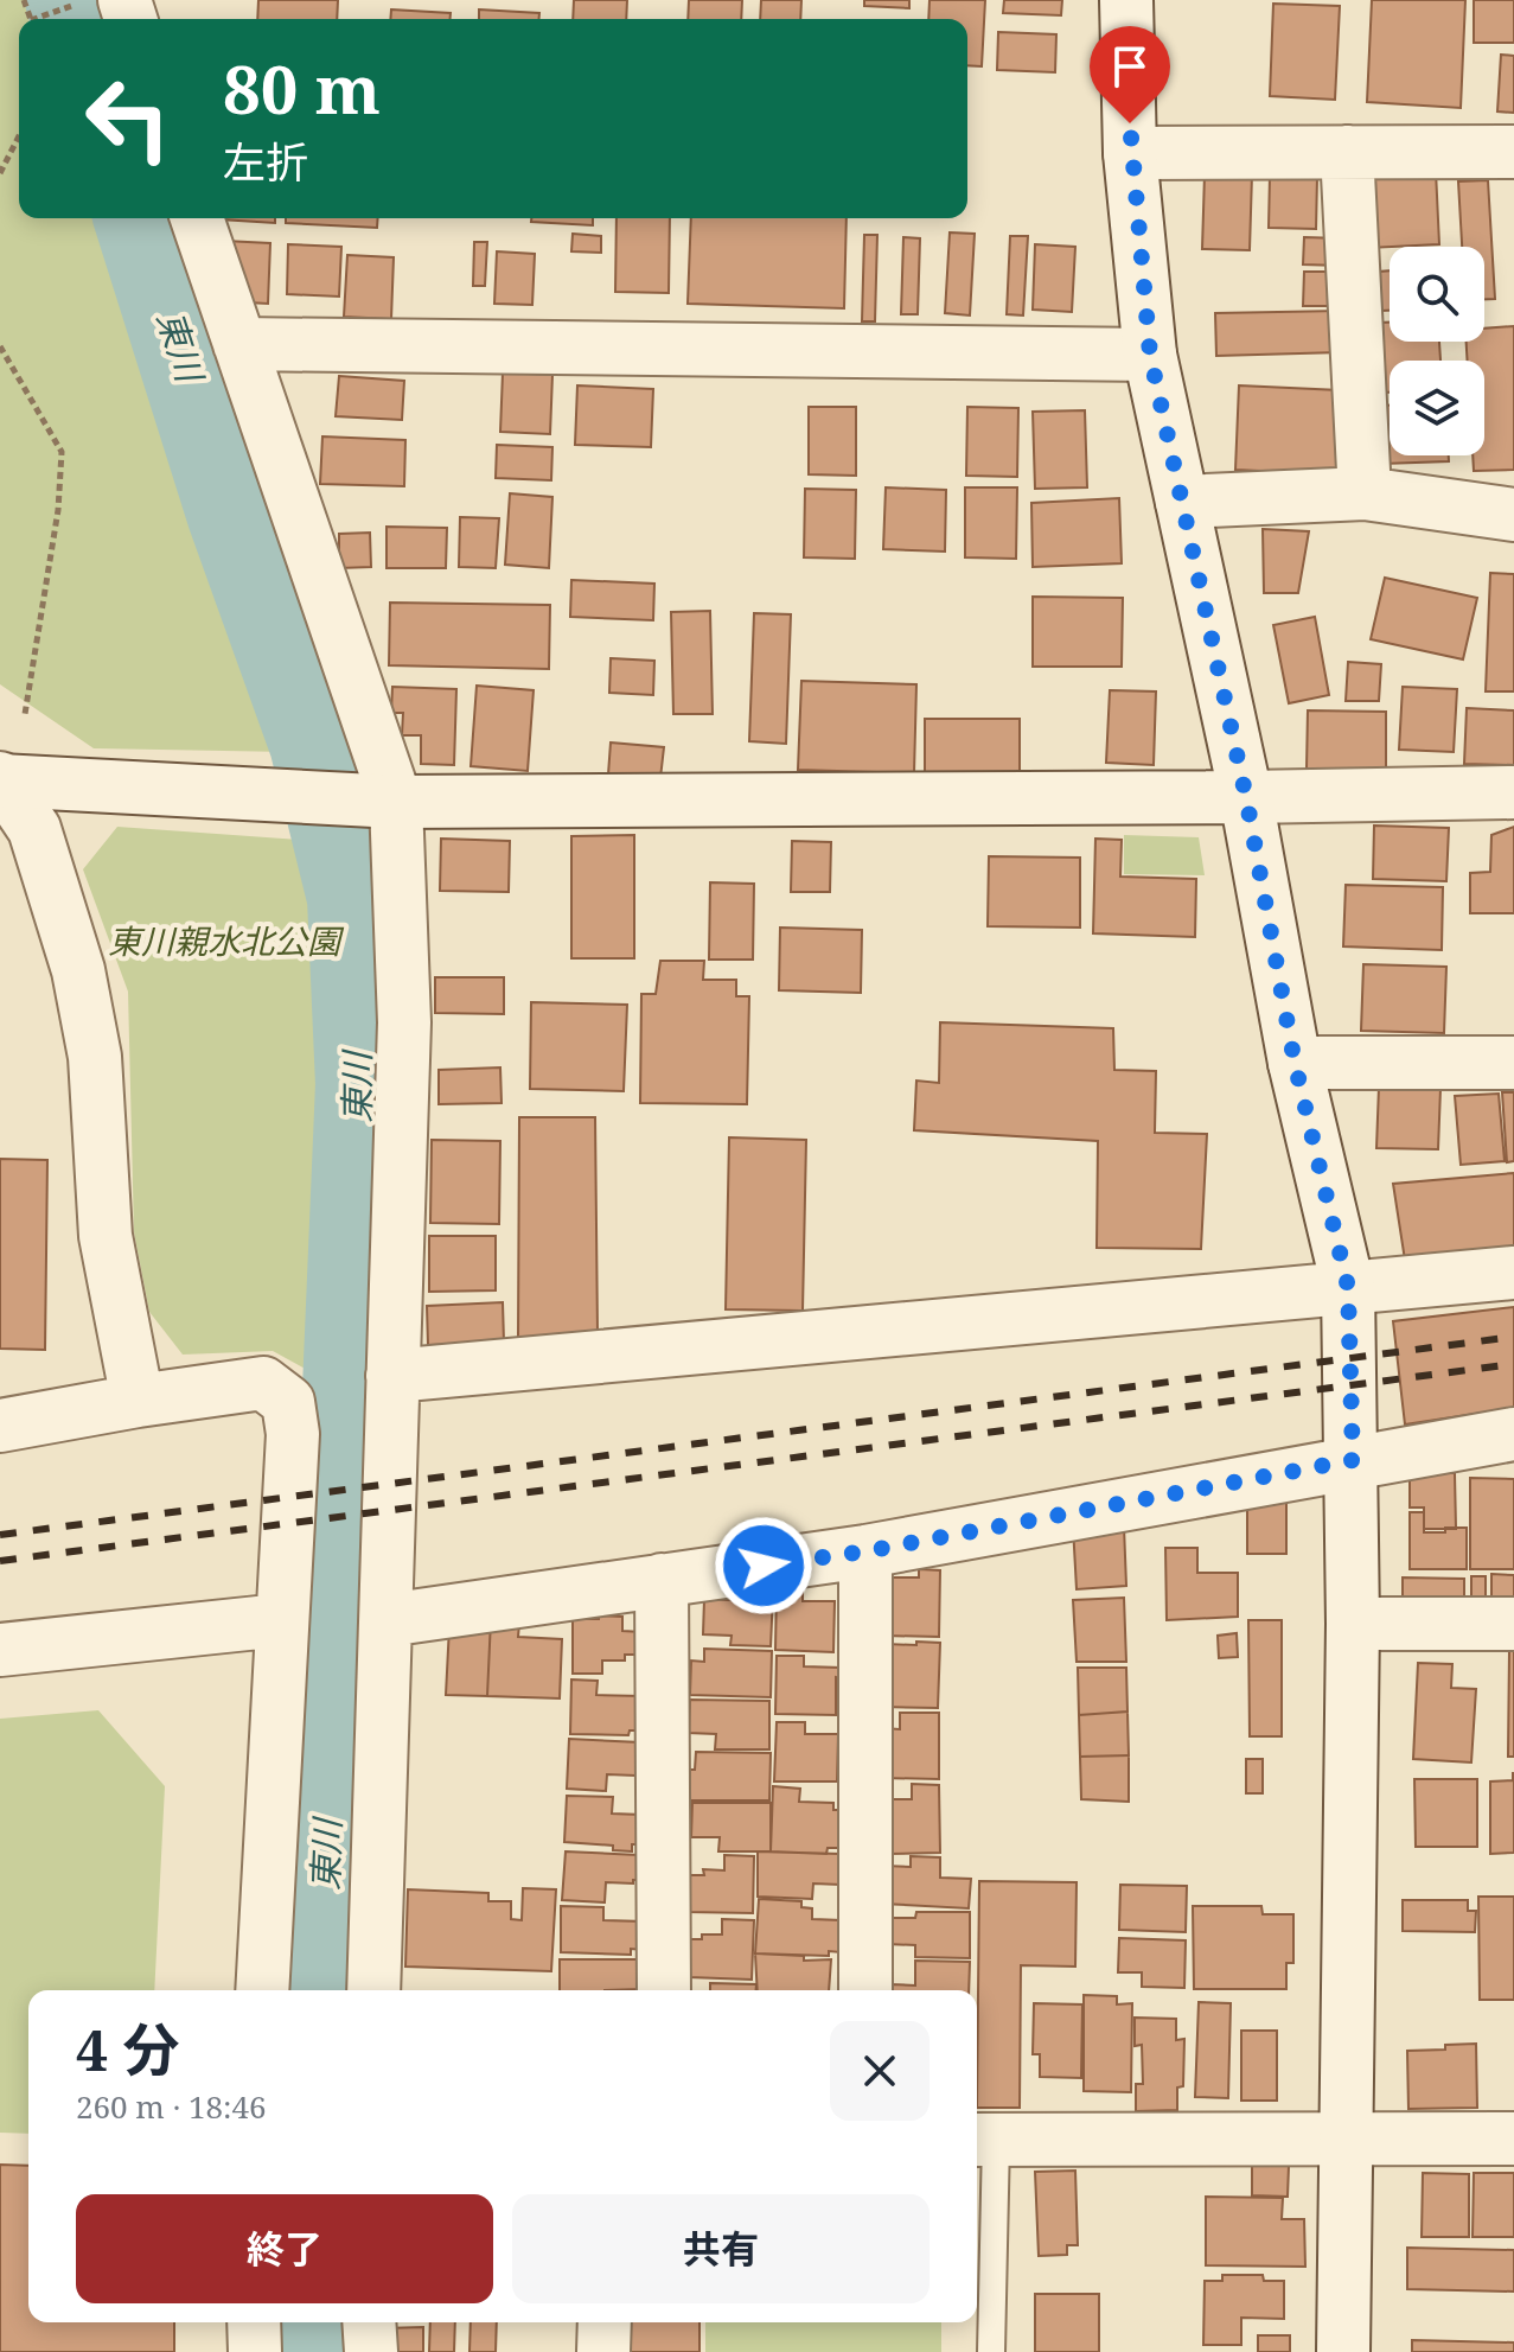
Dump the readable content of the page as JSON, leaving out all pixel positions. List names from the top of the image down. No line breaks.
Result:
{"water":["東川"],"parks":["東川親水北公園"],"page":{"turn":["80 m","左折"],"heading":["4 分","260 m · 18:46"],"buttons":["終了","共有"]}}
